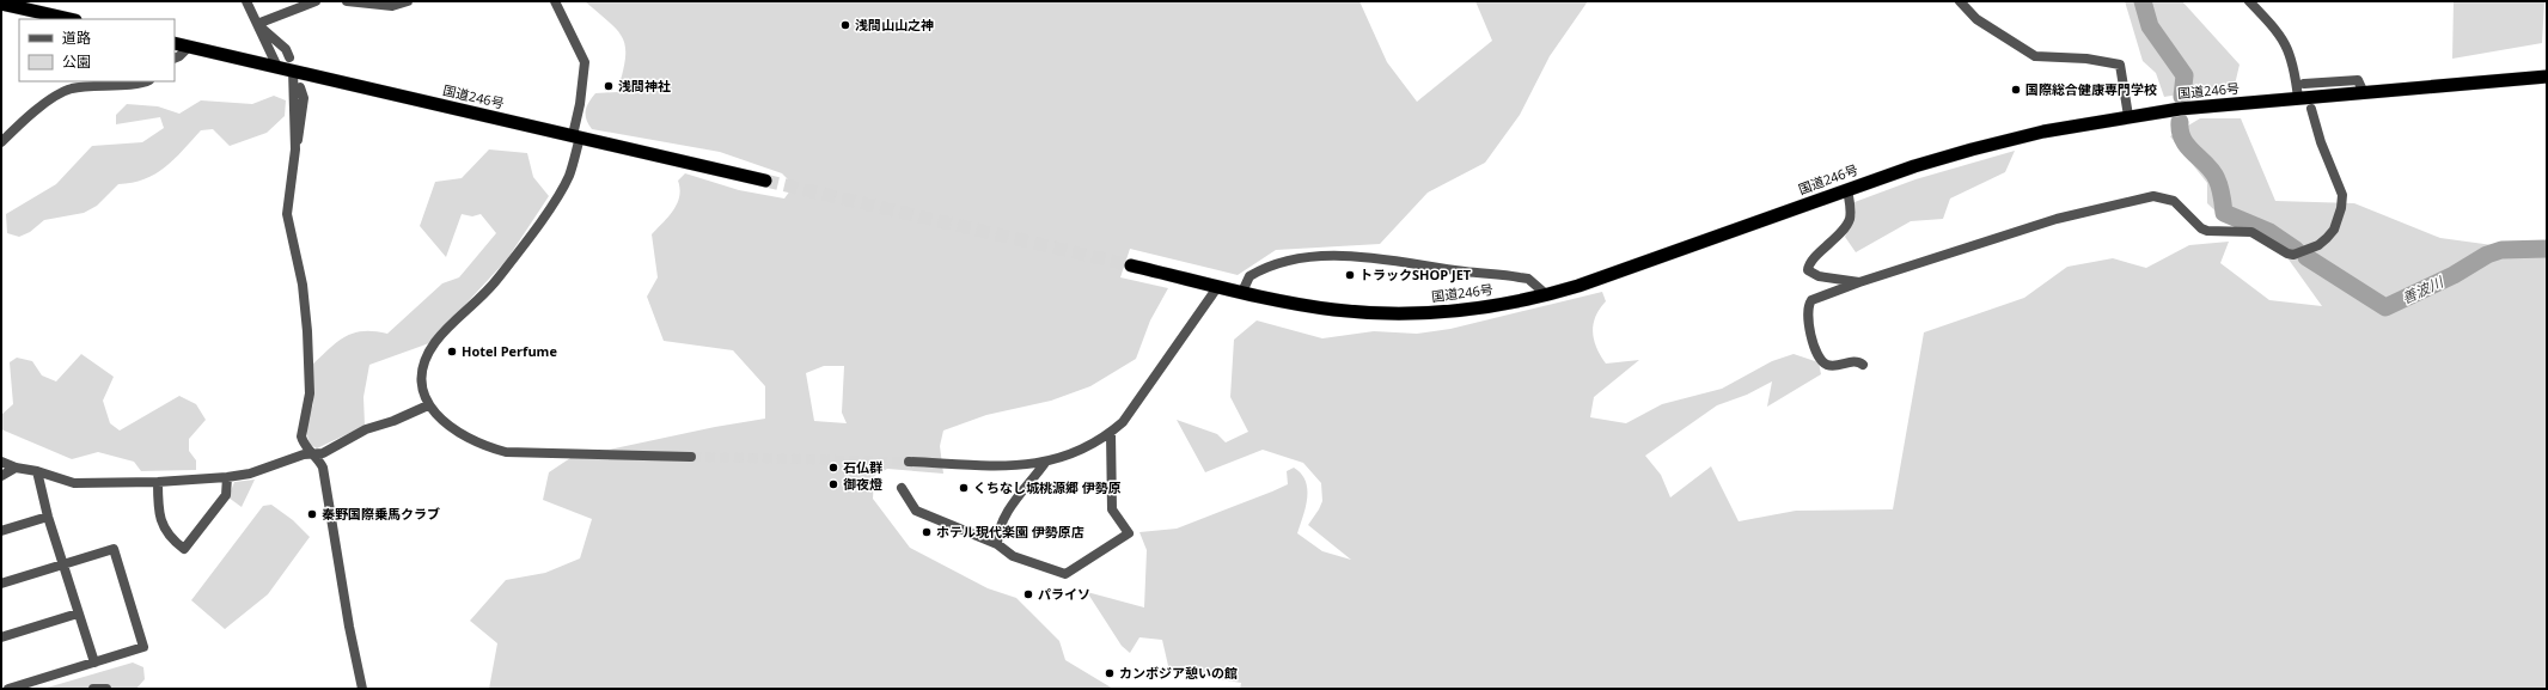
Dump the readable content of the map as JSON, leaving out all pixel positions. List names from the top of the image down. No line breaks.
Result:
{"streets":{"highway":["国道246号"]},"water":["善波川"],"places":["浅間山山之神","浅間神社","国際総合健康専門学校","トラックSHOP JET","Hotel Perfume","石仏群","御夜燈","くちなし城桃源郷 伊勢原","秦野国際乗馬クラブ","ホテル現代楽園 伊勢原店","パライソ","カンボジア憩いの館"],"legend":["道路","公園"]}
